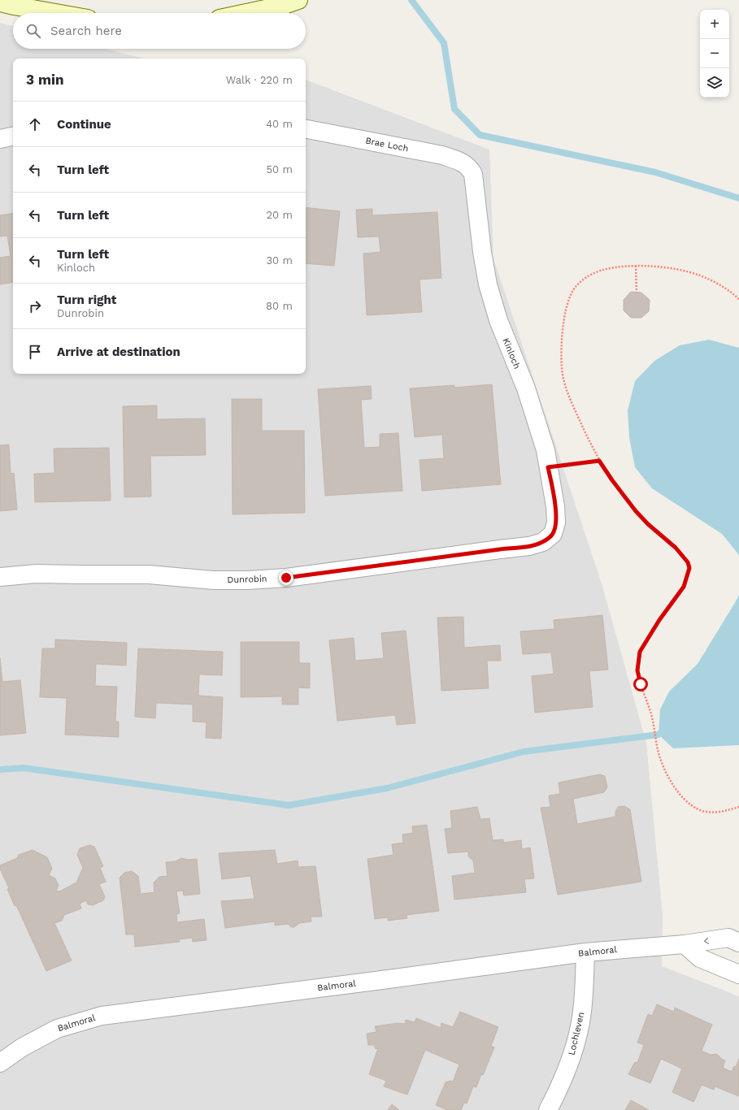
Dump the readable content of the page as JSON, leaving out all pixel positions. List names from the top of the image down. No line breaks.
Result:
{"streets":{"street":["Brae Loch","Kinloch","Dunrobin","Balmoral","Lochleven"]},"crossings":[["Brae Loch","Kinloch"],["Kinloch","Dunrobin"],["Balmoral","Lochleven"]],"page":{"map_buttons":["+","−"],"search":"Search here","heading":["3 min","Walk · 220 m"],"list":[["Continue","40 m"],["Turn left","50 m"],["Turn left","20 m"],["Turn left","Kinloch","30 m"],["Turn right","Dunrobin","80 m"],"Arrive at destination"]}}
